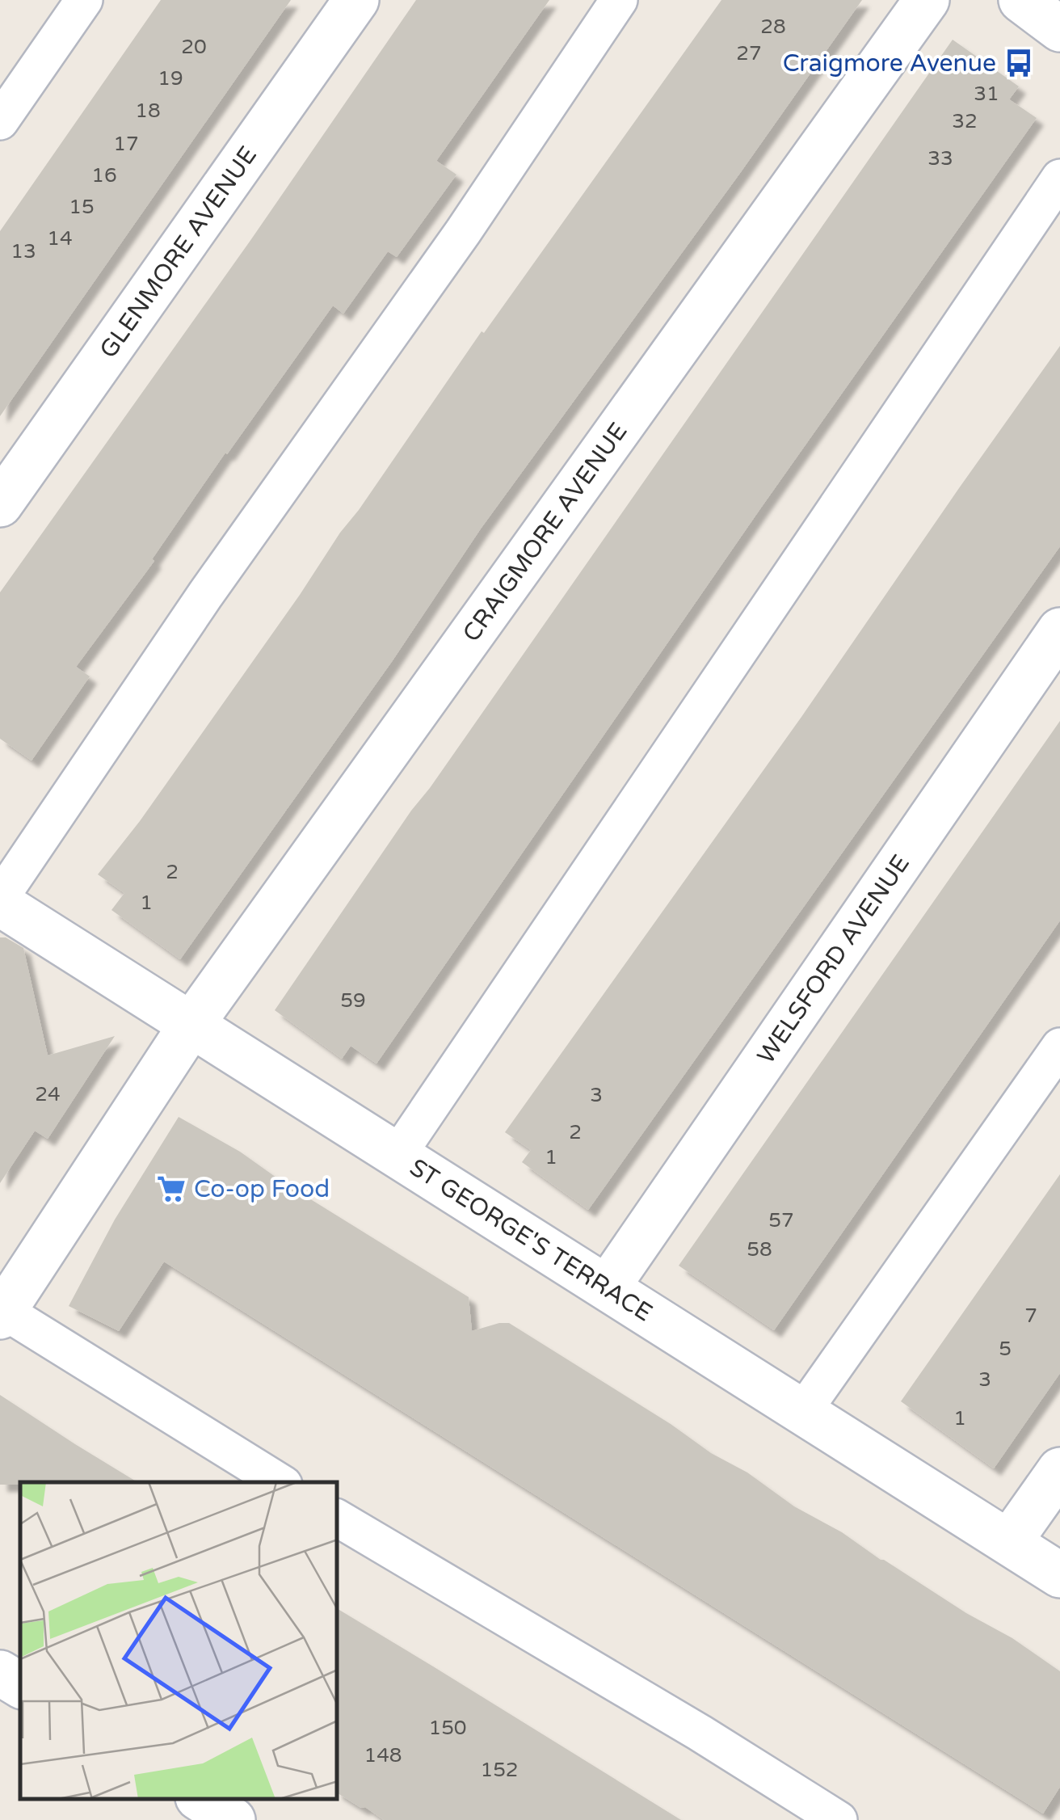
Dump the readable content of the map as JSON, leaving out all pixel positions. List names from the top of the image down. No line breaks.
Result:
{"streets":{"street":["GLENMORE AVENUE","CRAIGMORE AVENUE","WELSFORD AVENUE","ST GEORGE'S TERRACE"]},"crossings":[["CRAIGMORE AVENUE","ST GEORGE'S TERRACE"],["WELSFORD AVENUE","ST GEORGE'S TERRACE"]],"places":{"bus stop":["Craigmore Avenue"],"supermarket":["Co-op Food"]},"house_numbers":["28","20","27","19","31","18","32","17","33","16","15","14","13","2","1","59","24","3","2","1","57","58","7","5","3","1","150","148","152"]}
